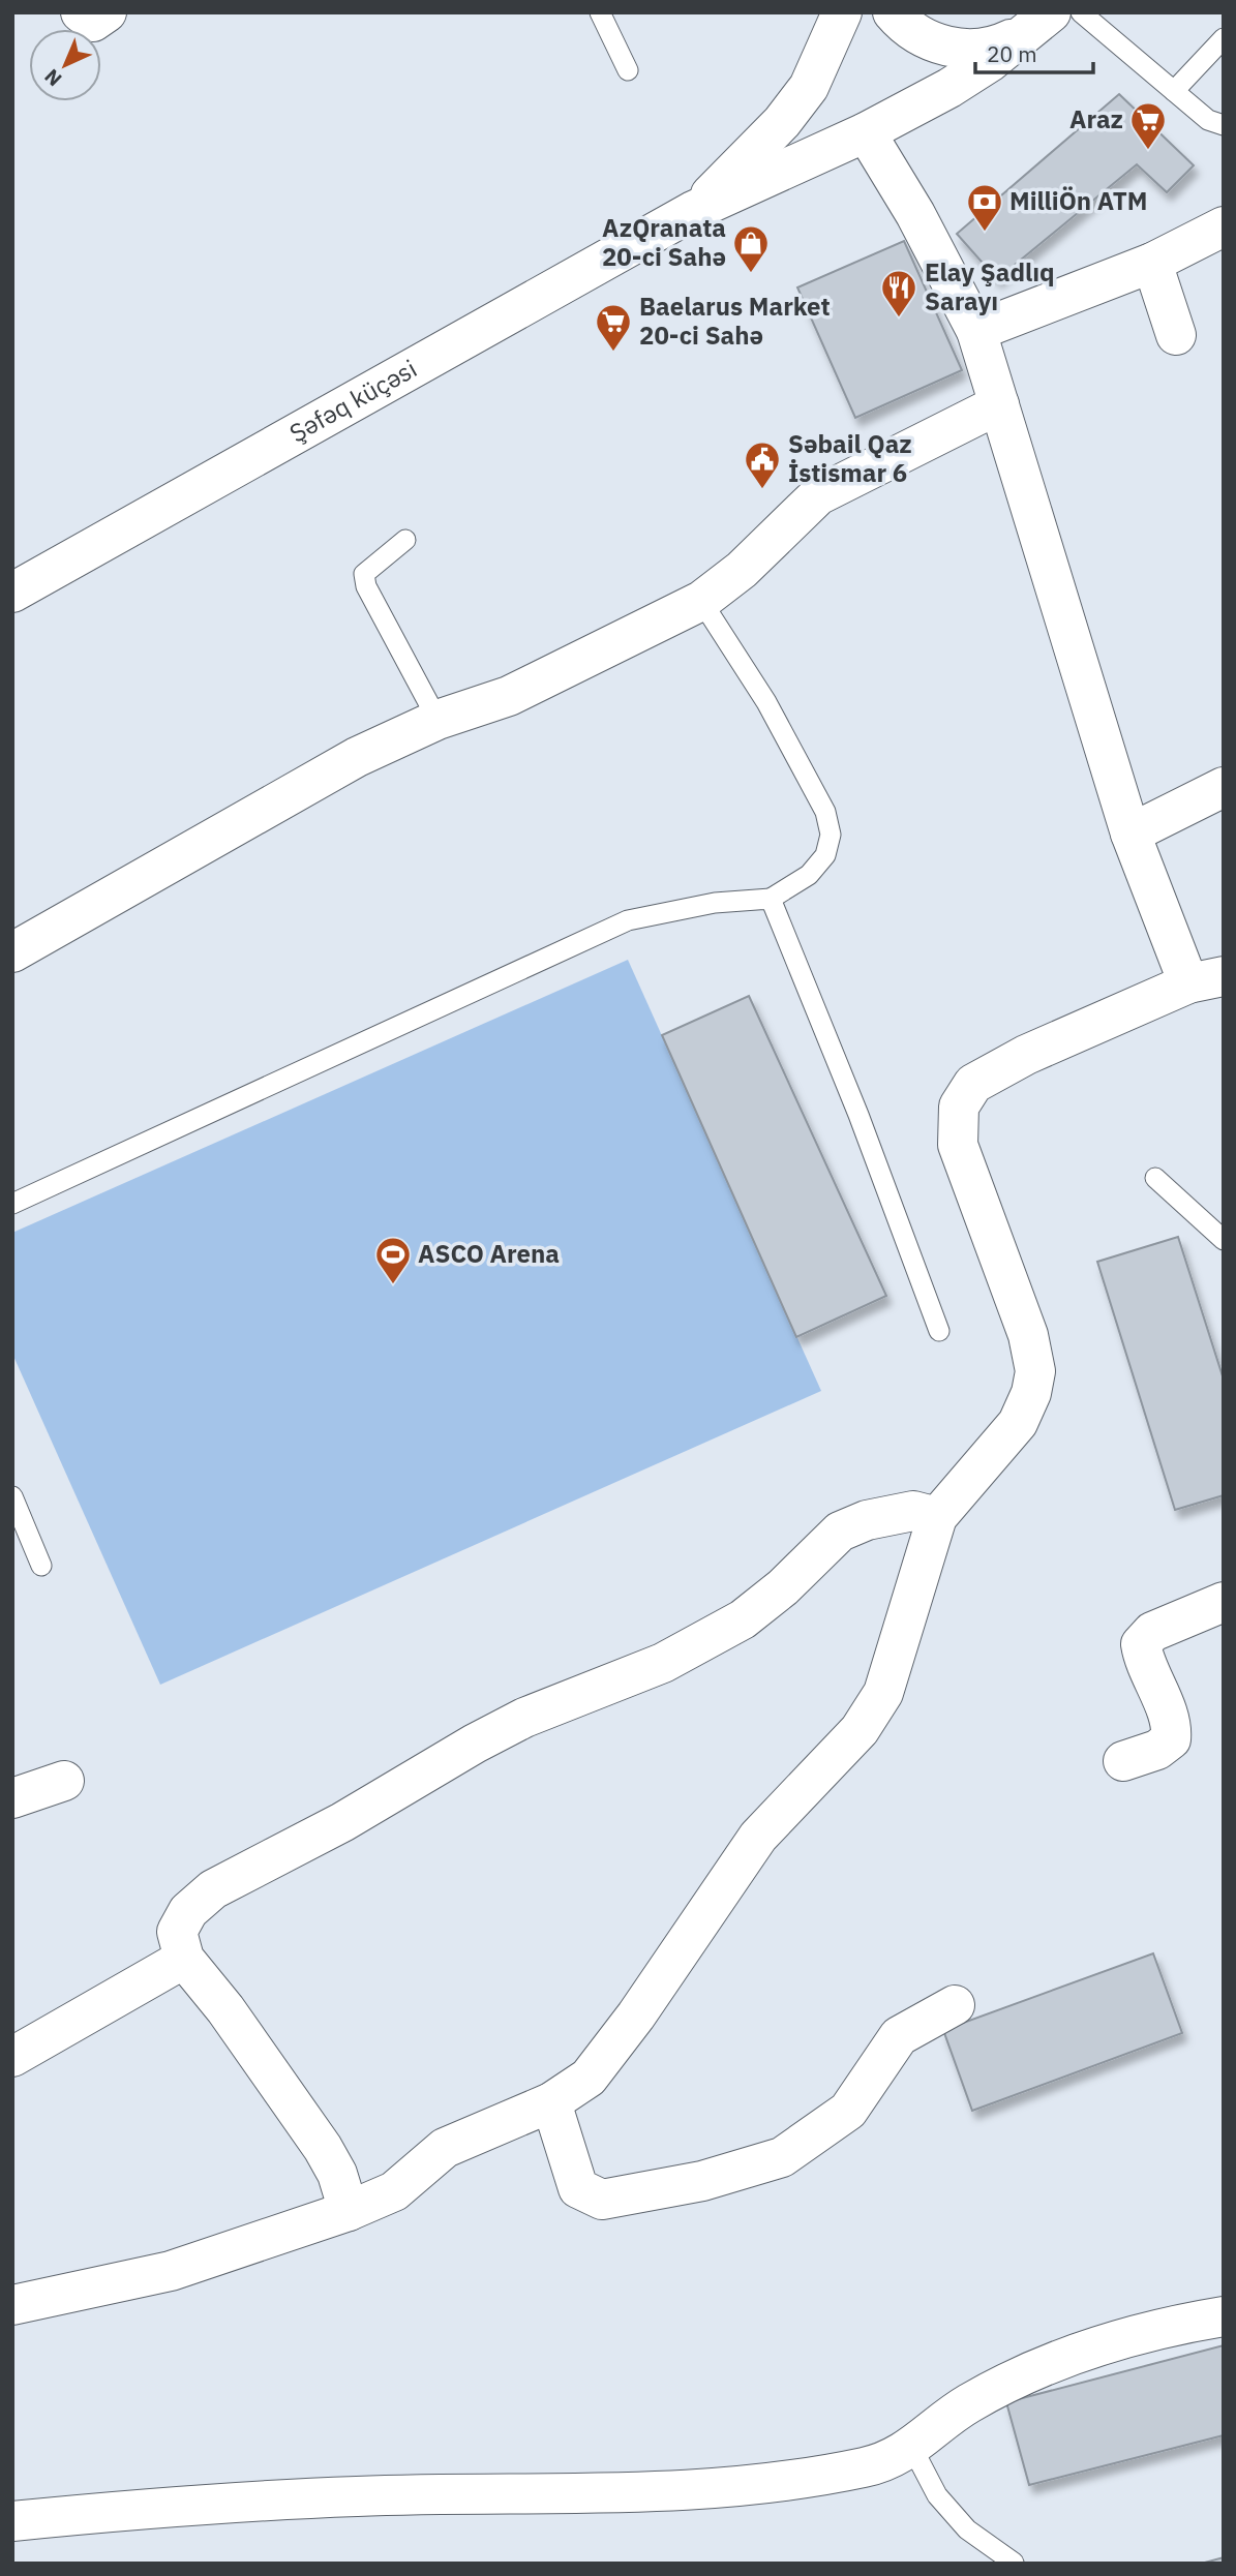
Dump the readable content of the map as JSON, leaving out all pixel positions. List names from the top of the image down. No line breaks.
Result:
{"streets":{"street":["Şəfəq küçəsi"]},"places":{"supermarket":["Araz","Baelarus Market 20-ci Sahə"],"bank":["MilliÖn ATM"],"shop":["AzQranata 20-ci Sahə"],"restaurant":["Elay Şadlıq Sarayı"],"public building":["Səbail Qaz İstismar 6"],"sports":["ASCO Arena"]},"scale_bar":"20 m","north":"bottom left"}
